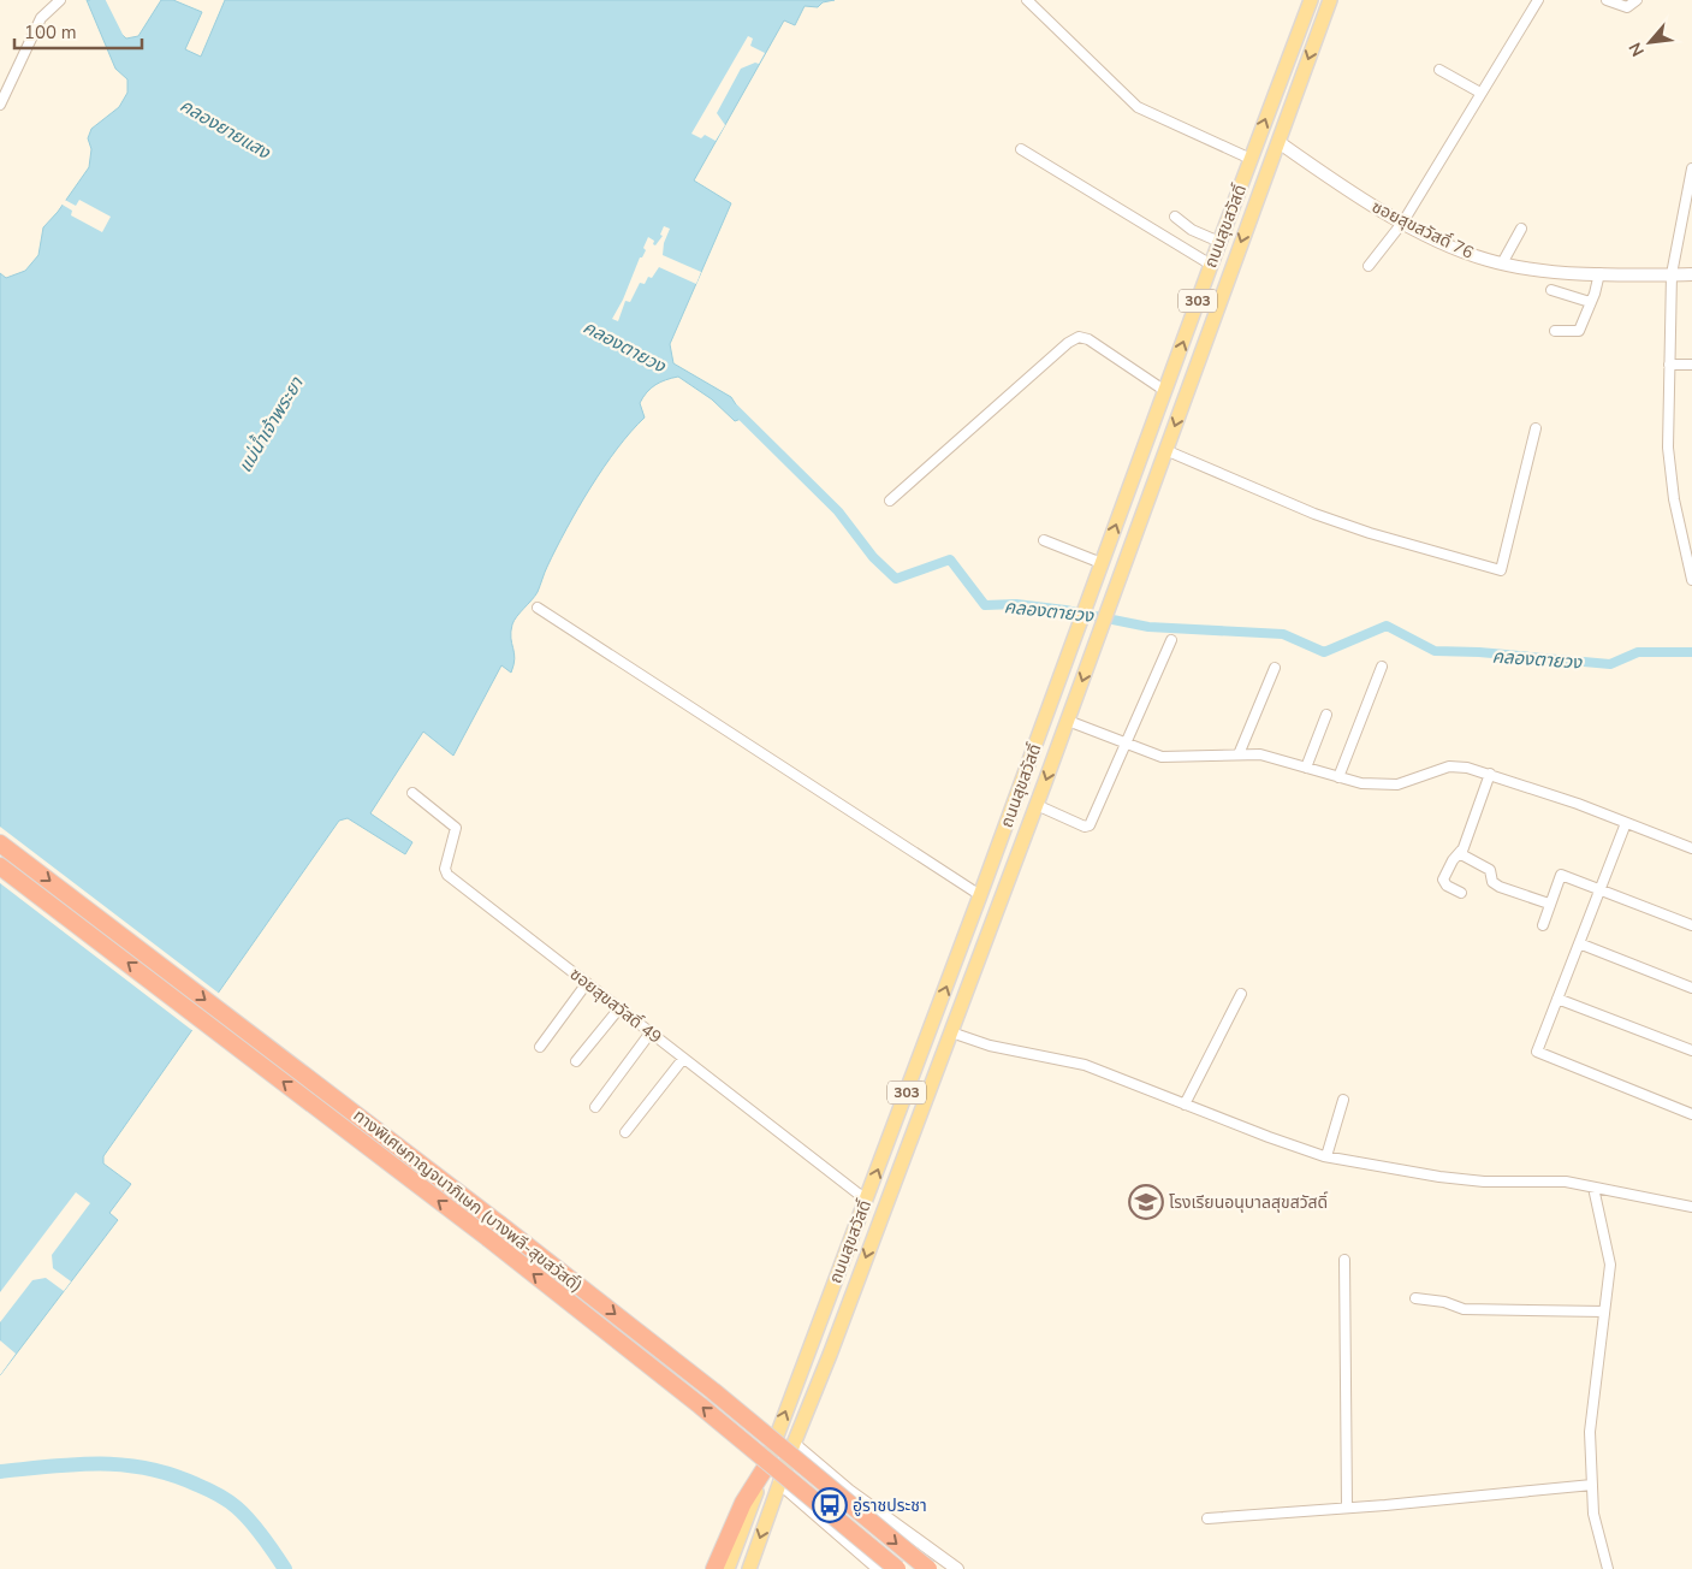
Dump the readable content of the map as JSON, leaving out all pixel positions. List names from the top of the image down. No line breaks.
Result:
{"streets":{"highway":["ทางพิเศษกาญจนาภิเษก (บางพลี-สุขสวัสดิ์)"],"main road":["ถนนสุขสวัสดิ์","303"],"street":["ซอยสุขสวัสดิ์ 76","ซอยสุขสวัสดิ์ 49"]},"crossings":[["ถนนสุขสวัสดิ์","ซอยสุขสวัสดิ์ 76"],["ถนนสุขสวัสดิ์","ซอยสุขสวัสดิ์ 49"]],"water":["คลองยายแสง","คลองตายวง","แม่น้ำเจ้าพระยา"],"places":{"school or university":["โรงเรียนอนุบาลสุขสวัสดิ์"],"bus stop":["อู่ราชประชา"]},"scale_bar":"100 m","north":"bottom left"}
